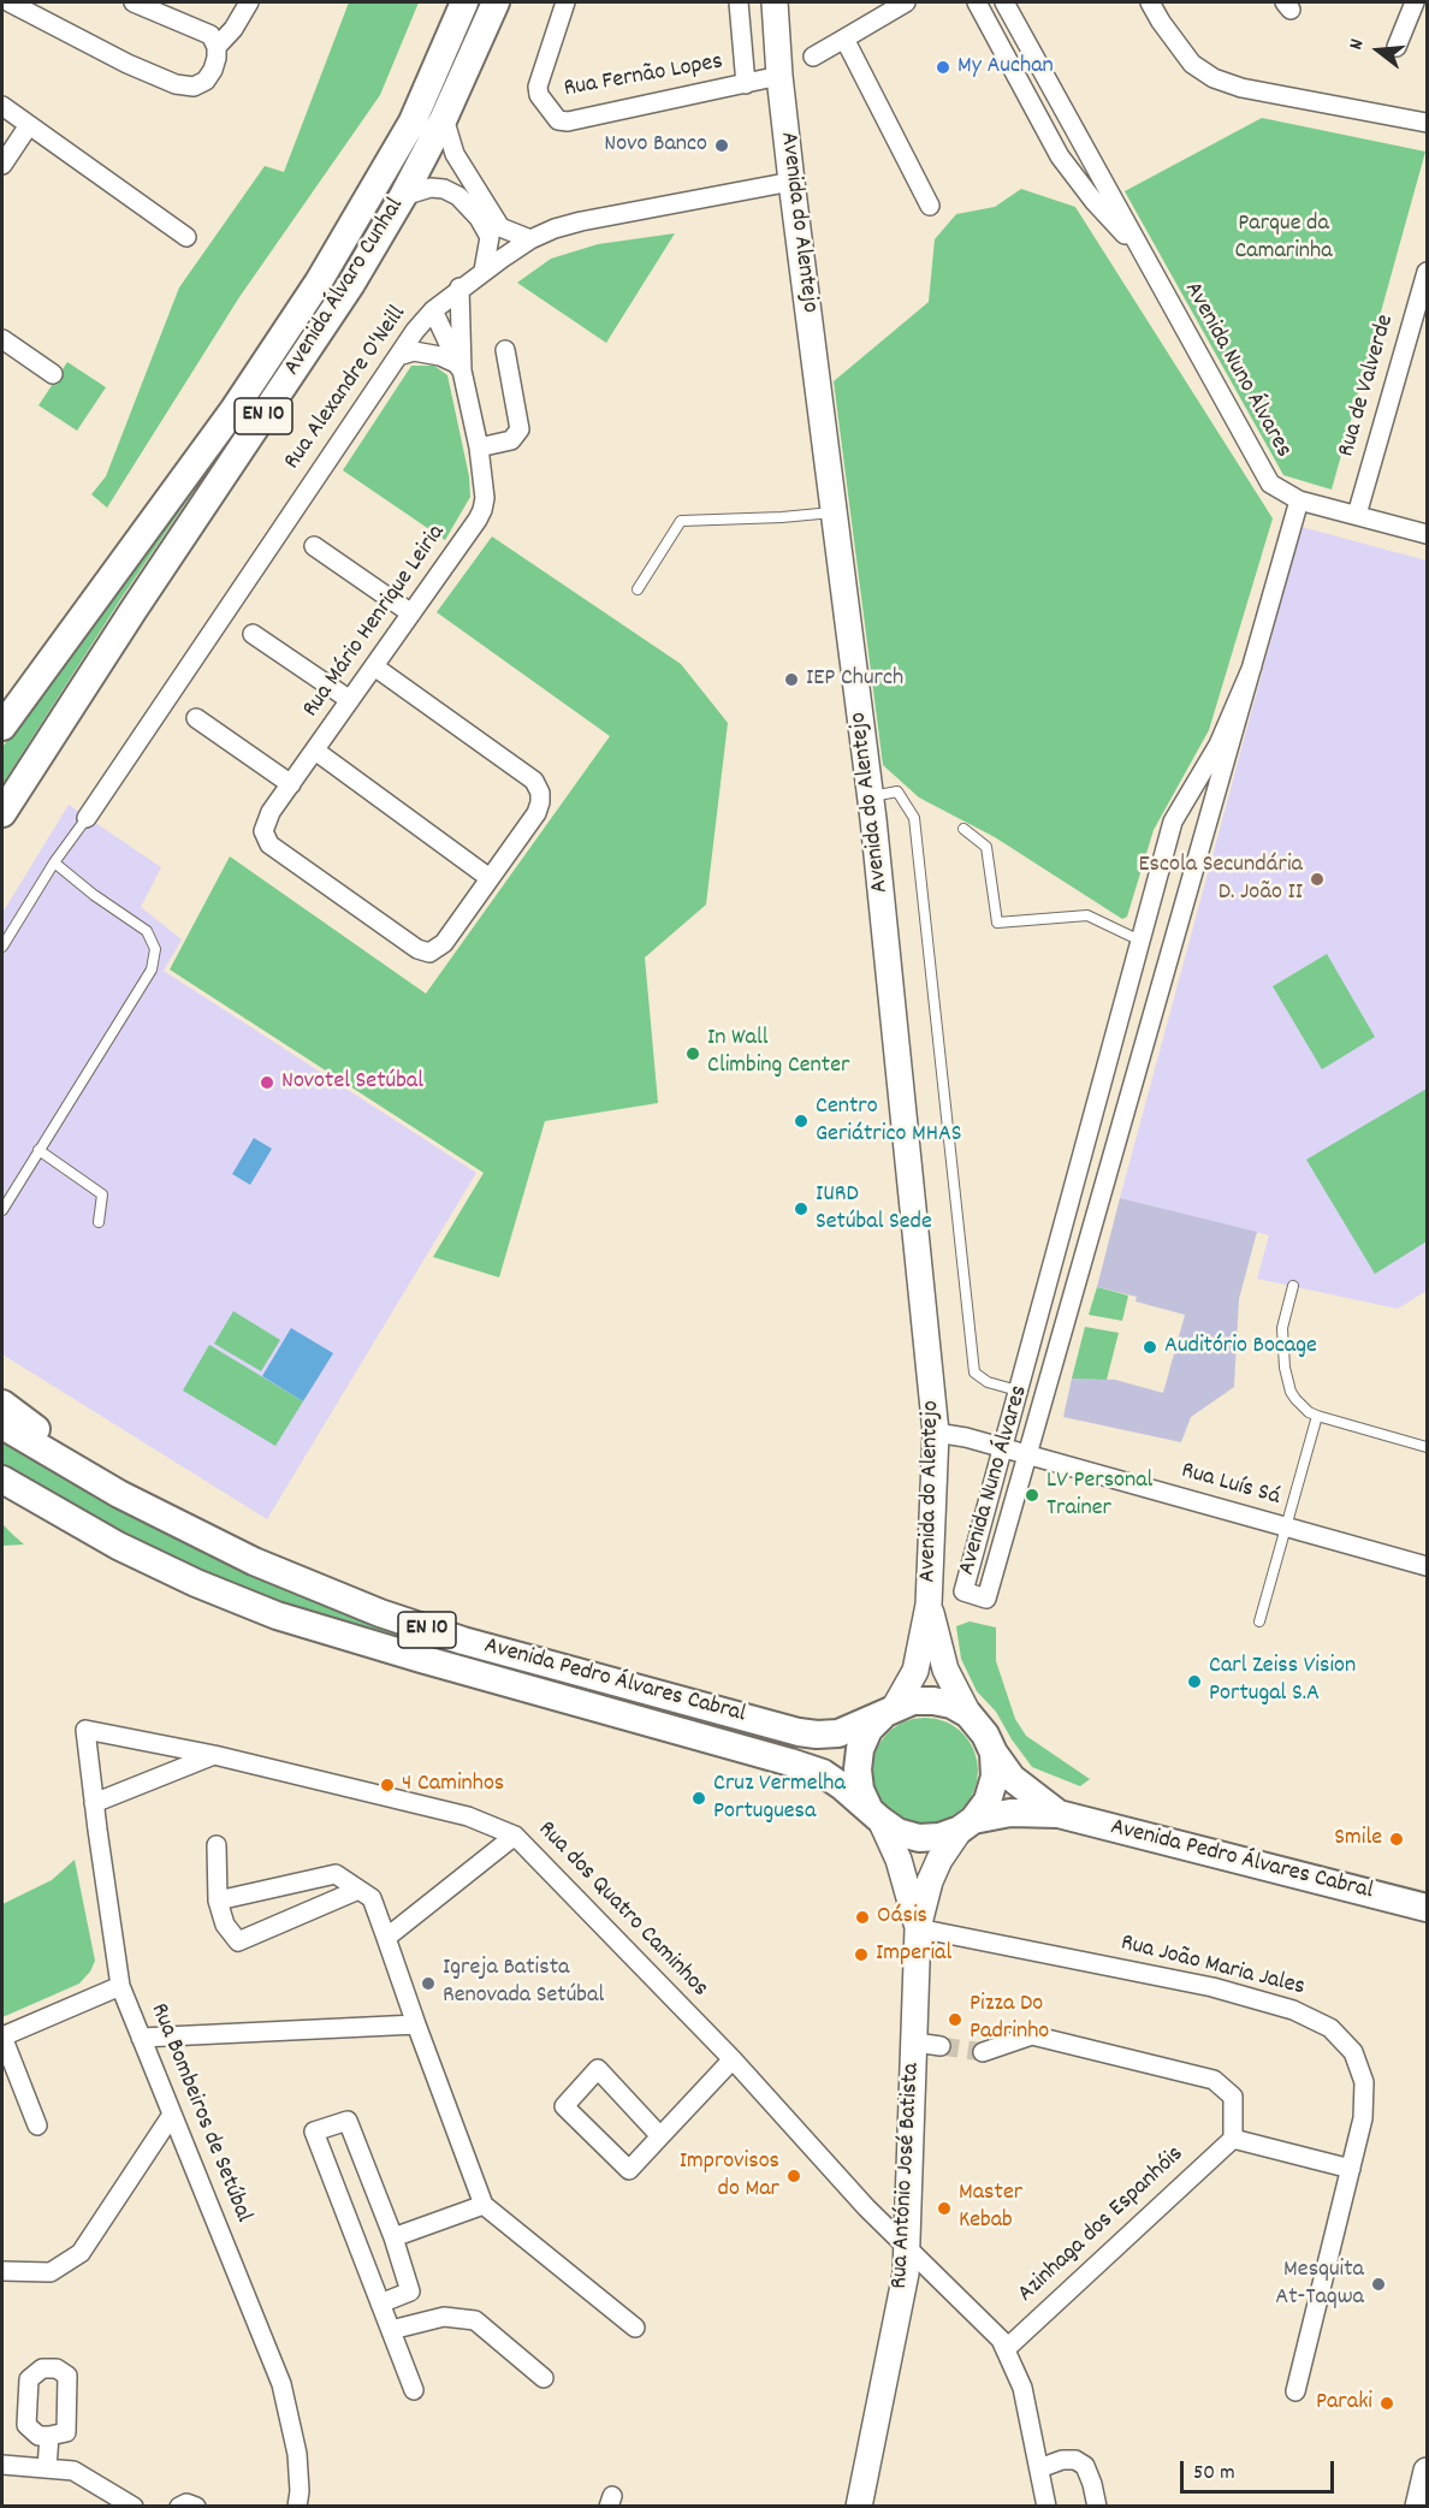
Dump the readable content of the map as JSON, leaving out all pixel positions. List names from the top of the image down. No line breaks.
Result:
{"streets":{"main road":["Avenida do Alentejo","Avenida Álvaro Cunhal","EN 10","Avenida Pedro Álvares Cabral","Rua António José Batista"],"street":["Rua Fernão Lopes","Avenida Nuno Álvares","Rua de Valverde","Rua Alexandre O'Neill","Rua Mário Henrique Leiria","Rua Luís Sá","Rua dos Quatro Caminhos","Rua João Maria Jales","Rua Bombeiros de Setúbal","Azinhaga dos Espanhóis"]},"crossings":[["Rua Fernão Lopes","Avenida do Alentejo"],["Avenida do Alentejo","Rua Alexandre O'Neill"],["Avenida do Alentejo","Rua Luís Sá"],["Avenida do Alentejo","Avenida Pedro Álvares Cabral"],["Avenida do Alentejo","Rua António José Batista"],["Avenida Nuno Álvares","Rua Luís Sá"],["Rua Alexandre O'Neill","Rua Mário Henrique Leiria"],["Avenida Pedro Álvares Cabral","Rua António José Batista"],["Rua dos Quatro Caminhos","Rua Bombeiros de Setúbal"],["Rua dos Quatro Caminhos","Rua António José Batista"],["Rua dos Quatro Caminhos","Azinhaga dos Espanhóis"],["Rua João Maria Jales","Rua António José Batista"]],"parks":["Parque da Camarinha"],"places":["My Auchan","Novo Banco","IEP Church","Escola Secundária D. João II","In Wall Climbing Center","Novotel Setúbal","Centro Geriátrico MHAS","IURD Setúbal Sede","Auditório Bocage","LV Personal Trainer","Carl Zeiss Vision Portugal S.A","4 Caminhos","Cruz Vermelha Portuguesa","Smile","Oásis","Imperial","Igreja Batista Renovada Setúbal","Pizza Do Padrinho","Improvisos do Mar","Master Kebab","Mesquita At-Taqwa","Paraki"],"scale_bar":"50 m","north":"left"}
